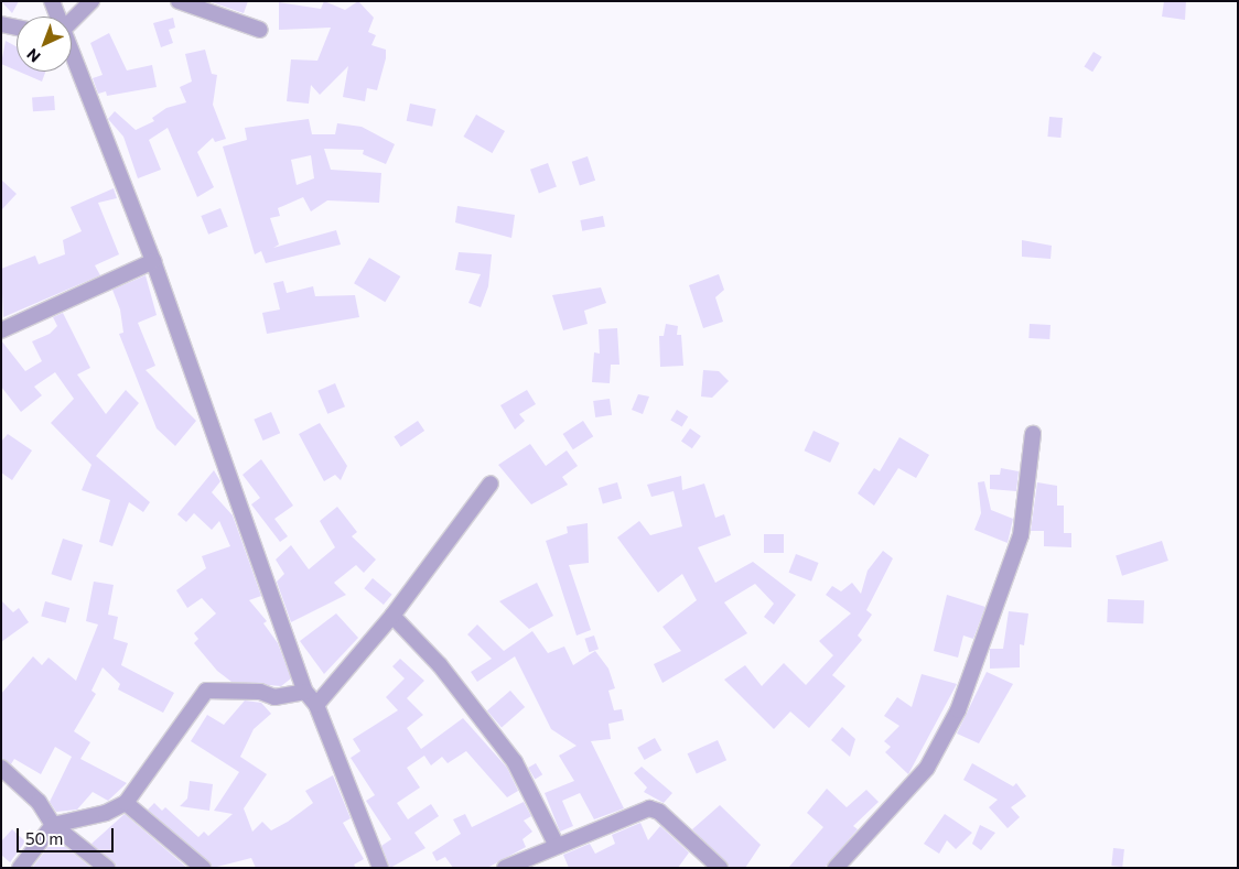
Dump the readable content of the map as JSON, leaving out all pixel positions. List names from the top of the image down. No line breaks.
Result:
{"scale_bar":"50 m","north":"bottom left"}
